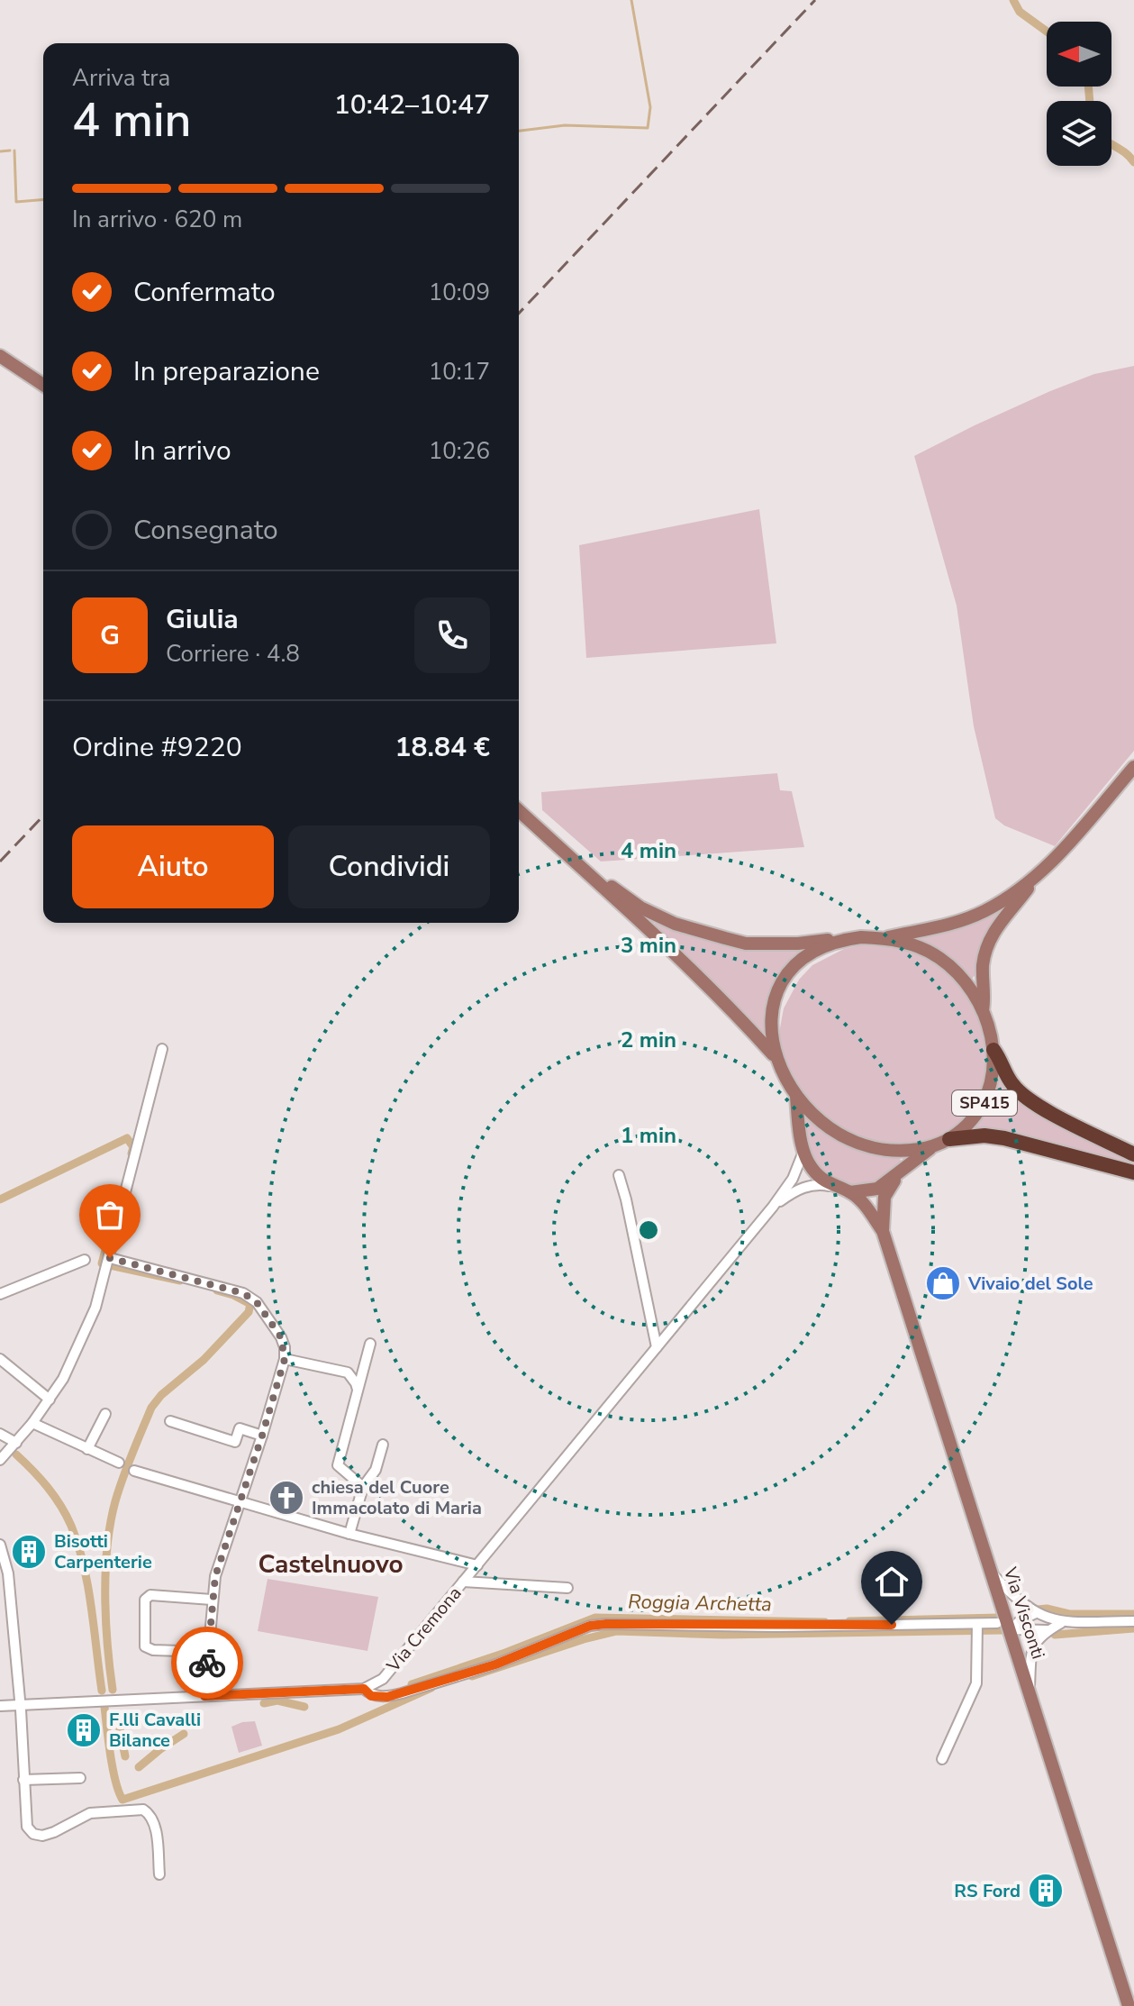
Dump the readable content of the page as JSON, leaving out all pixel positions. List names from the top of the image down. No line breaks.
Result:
{"streets":{"highway":["SP415"],"main road":["Via Visconti"],"street":["Via Cremona"]},"districts":["Castelnuovo"],"water":["Roggia Archetta"],"places":{"shop":["Vivaio del Sole"],"church":["chiesa del Cuore Immacolato di Maria"],"building":["Bisotti Carpenterie","F.lli Cavalli Bilance","RS Ford"]},"north":"left","page":{"heading":["4 min","Arriva tra","10:42–10:47"],"panel":["Giulia","Corriere · 4.8","Ordine #9220","18.84 €"],"bar":"In arrivo · 620 m","list":[["Confermato","10:09"],["In preparazione","10:17"],["In arrivo","10:26"],"Consegnato"],"round":"G","buttons":["Aiuto","Condividi"]},"rings":["4 min","3 min","2 min","1 min"]}
